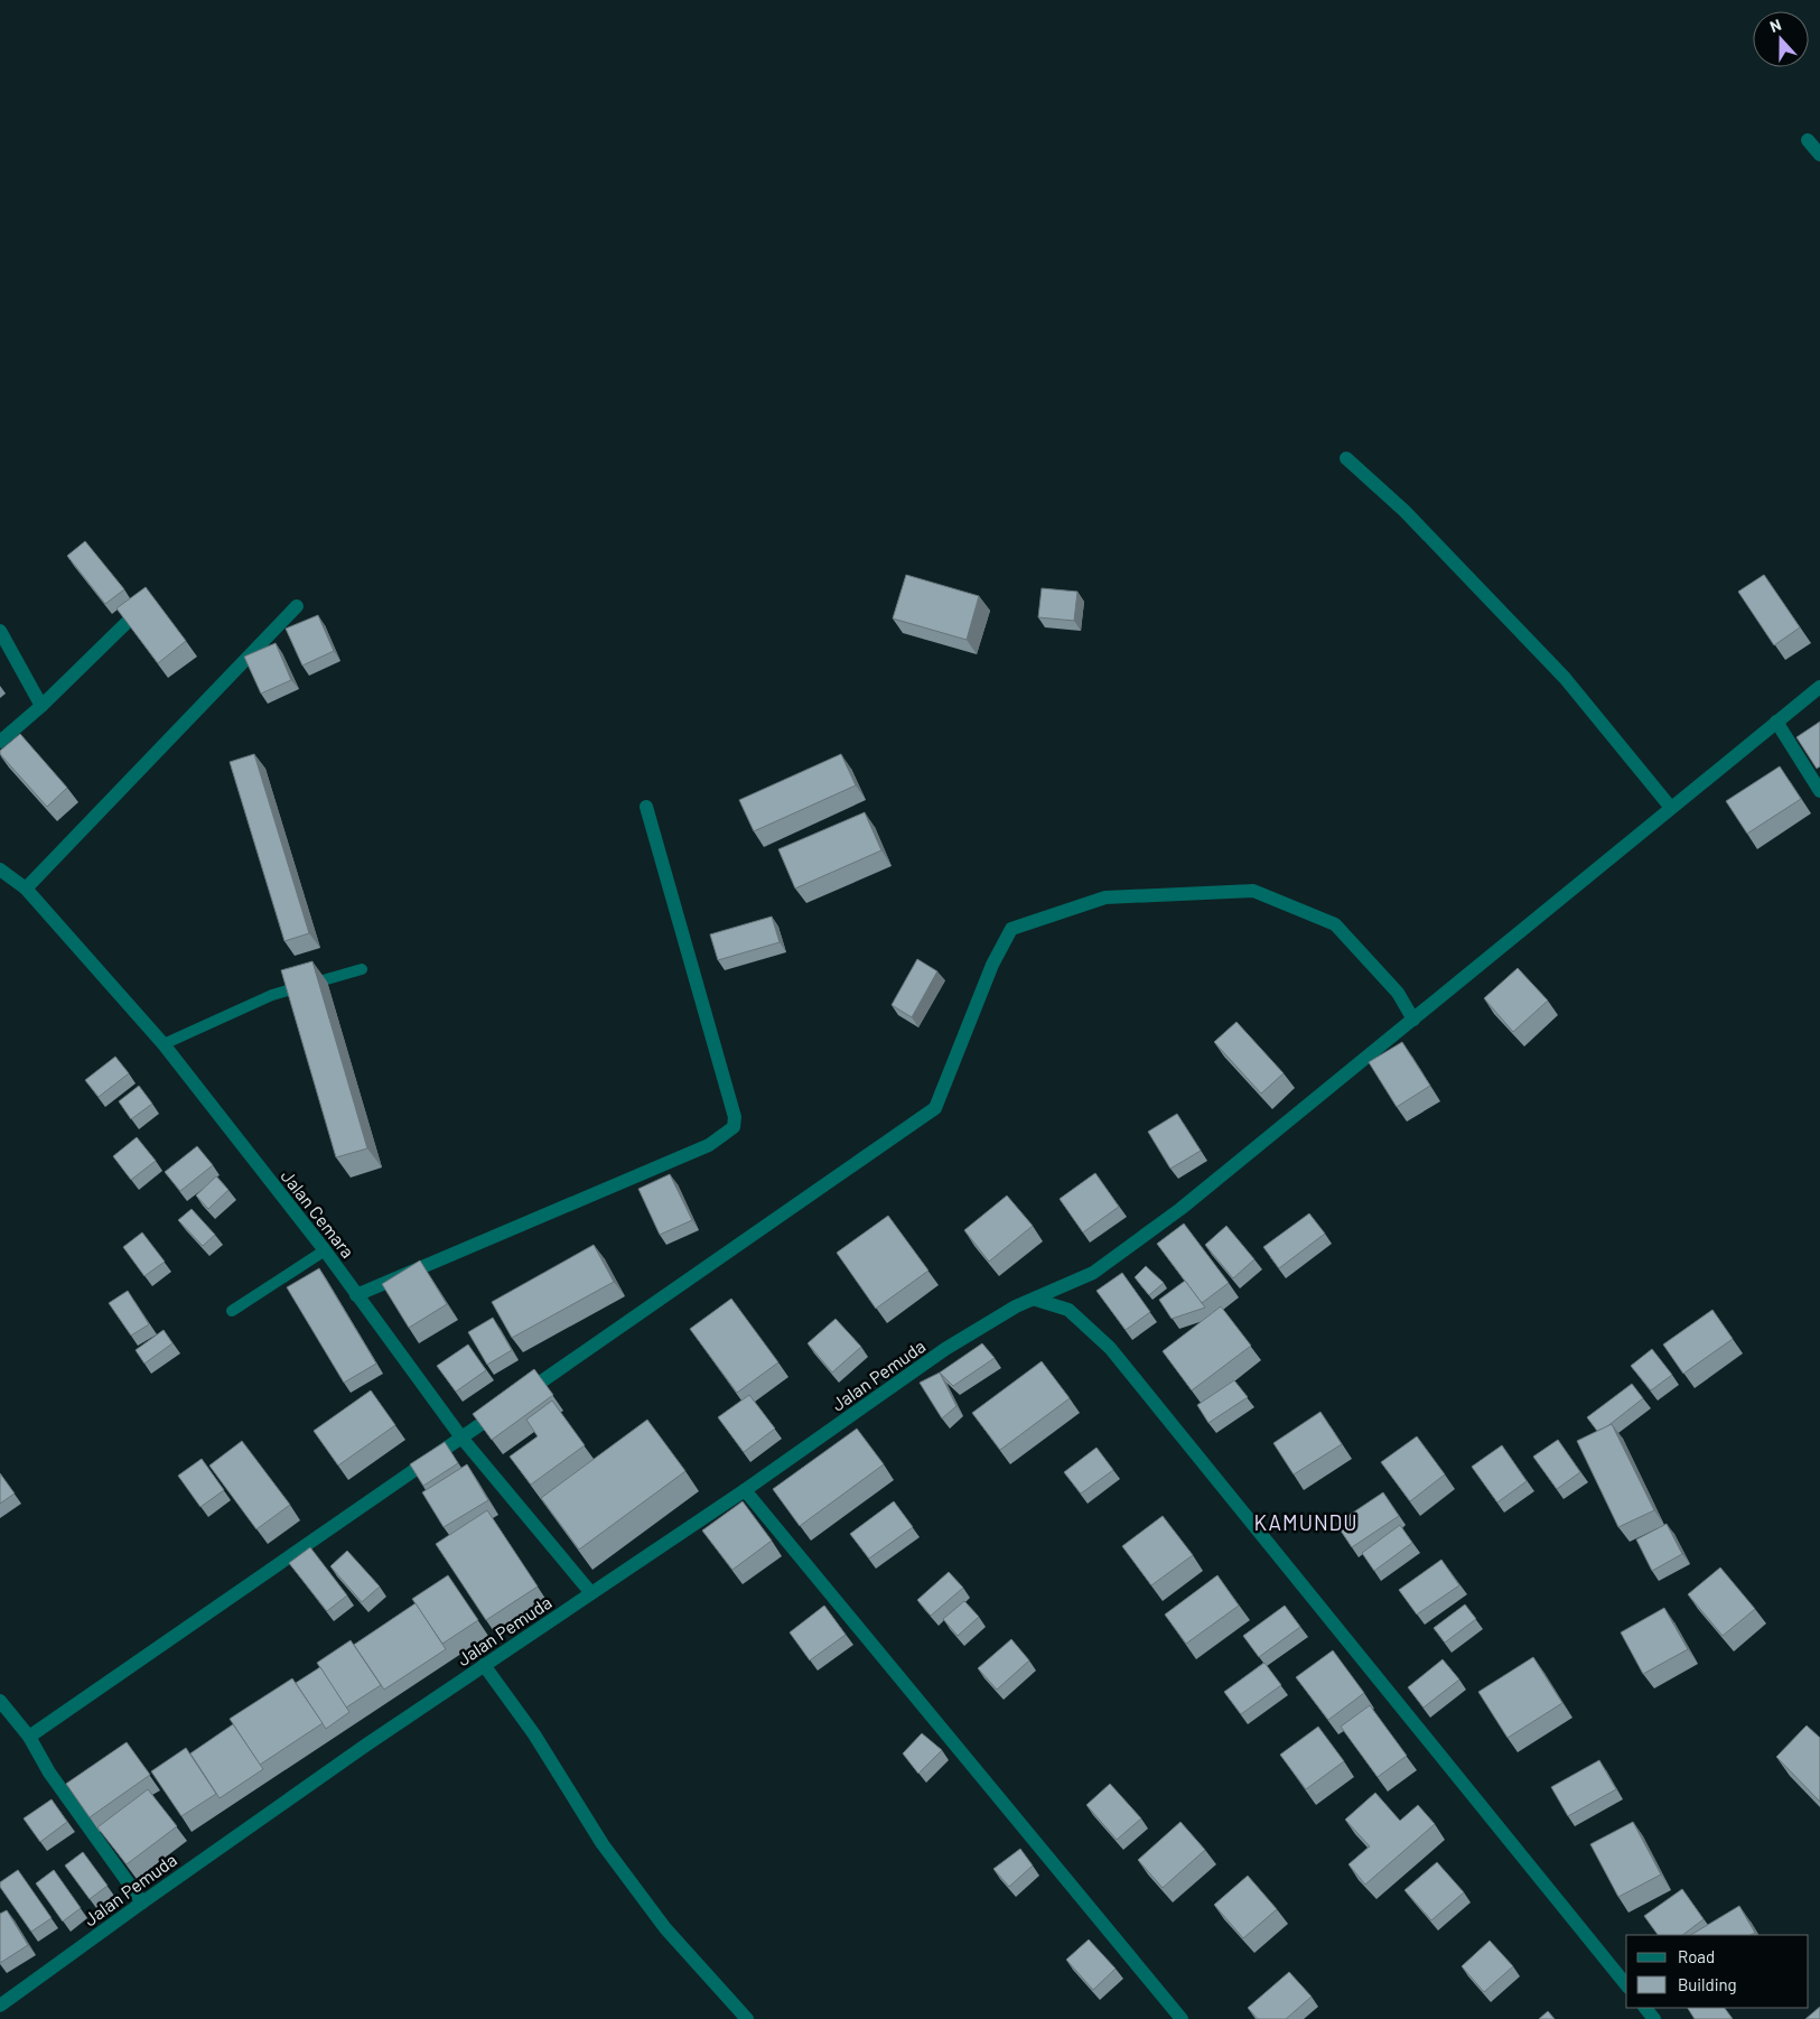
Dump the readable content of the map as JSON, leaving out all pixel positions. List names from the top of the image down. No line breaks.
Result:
{"streets":{"street":["Jalan Cemara","Jalan Pemuda"]},"crossings":[["Jalan Cemara","Jalan Pemuda"]],"districts":["KAMUNDU"],"legend":["Road","Building"],"north":"top"}
